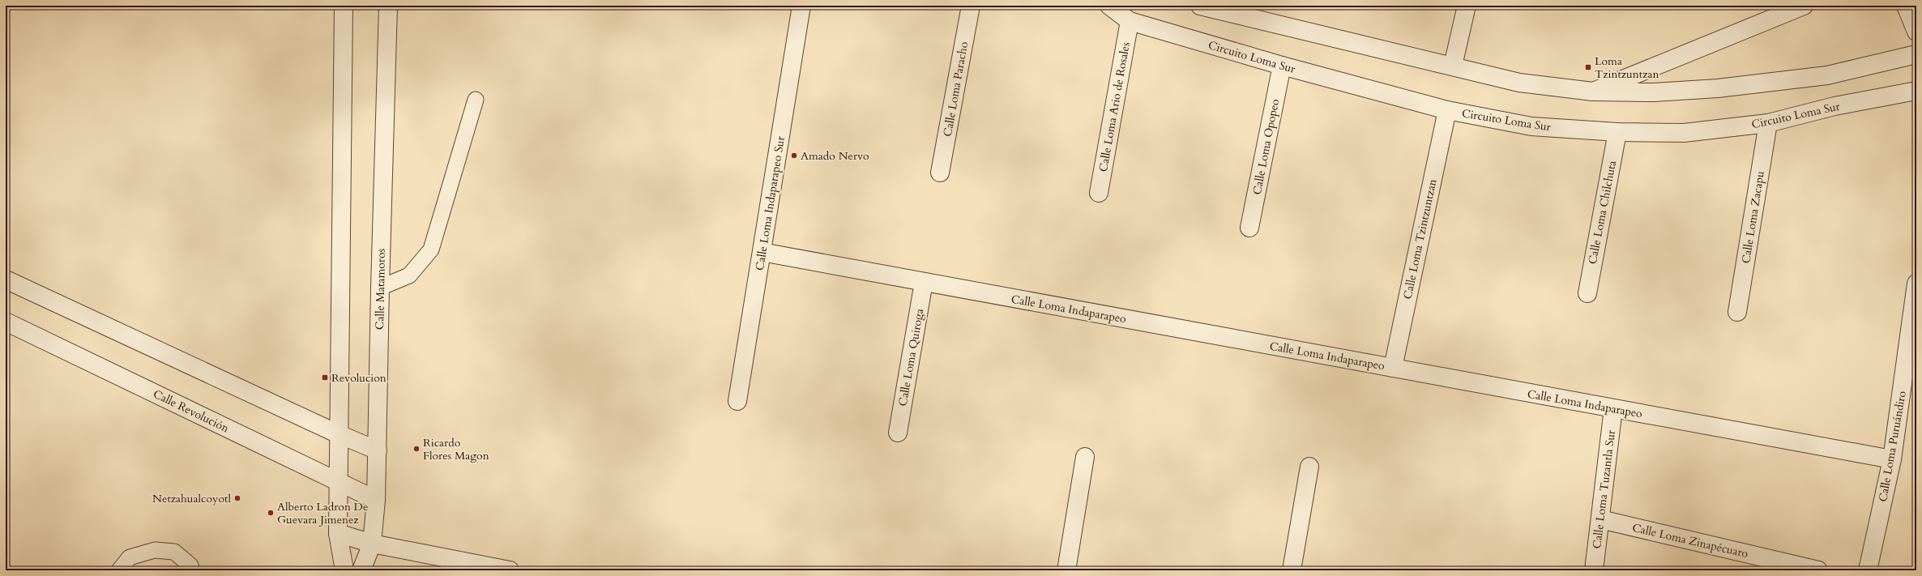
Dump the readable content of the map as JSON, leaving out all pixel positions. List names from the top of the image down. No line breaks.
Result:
{"streets":{"street":["Circuito Loma Sur","Calle Loma Paracho","Calle Loma Ario de Rosales","Calle Loma Opopeo","Calle Loma Indaparapeo Sur","Calle Loma Chilchuta","Calle Loma Zacapu","Calle Loma Tzintzuntzan","Calle Matamoros","Calle Loma Indaparapeo","Calle Loma Quiroga","Calle Revolución","Calle Loma Puruándiro","Calle Loma Tuzantla Sur","Calle Loma Zinapécuaro"]},"crossings":[["Circuito Loma Sur","Calle Loma Ario de Rosales"],["Circuito Loma Sur","Calle Loma Opopeo"],["Circuito Loma Sur","Calle Loma Chilchuta"],["Circuito Loma Sur","Calle Loma Zacapu"],["Circuito Loma Sur","Calle Loma Tzintzuntzan"],["Calle Loma Indaparapeo Sur","Calle Loma Indaparapeo"],["Calle Loma Tzintzuntzan","Calle Loma Indaparapeo"],["Calle Matamoros","Calle Revolución"],["Calle Loma Indaparapeo","Calle Loma Quiroga"],["Calle Loma Indaparapeo","Calle Loma Puruándiro"],["Calle Loma Indaparapeo","Calle Loma Tuzantla Sur"],["Calle Loma Tuzantla Sur","Calle Loma Zinapécuaro"]],"places":{"transit":["Loma Tzintzuntzan","Revolucion"],"other":["Amado Nervo","Ricardo Flores Magon","Netzahualcoyotl","Alberto Ladron De Guevara Jimenez"]}}
